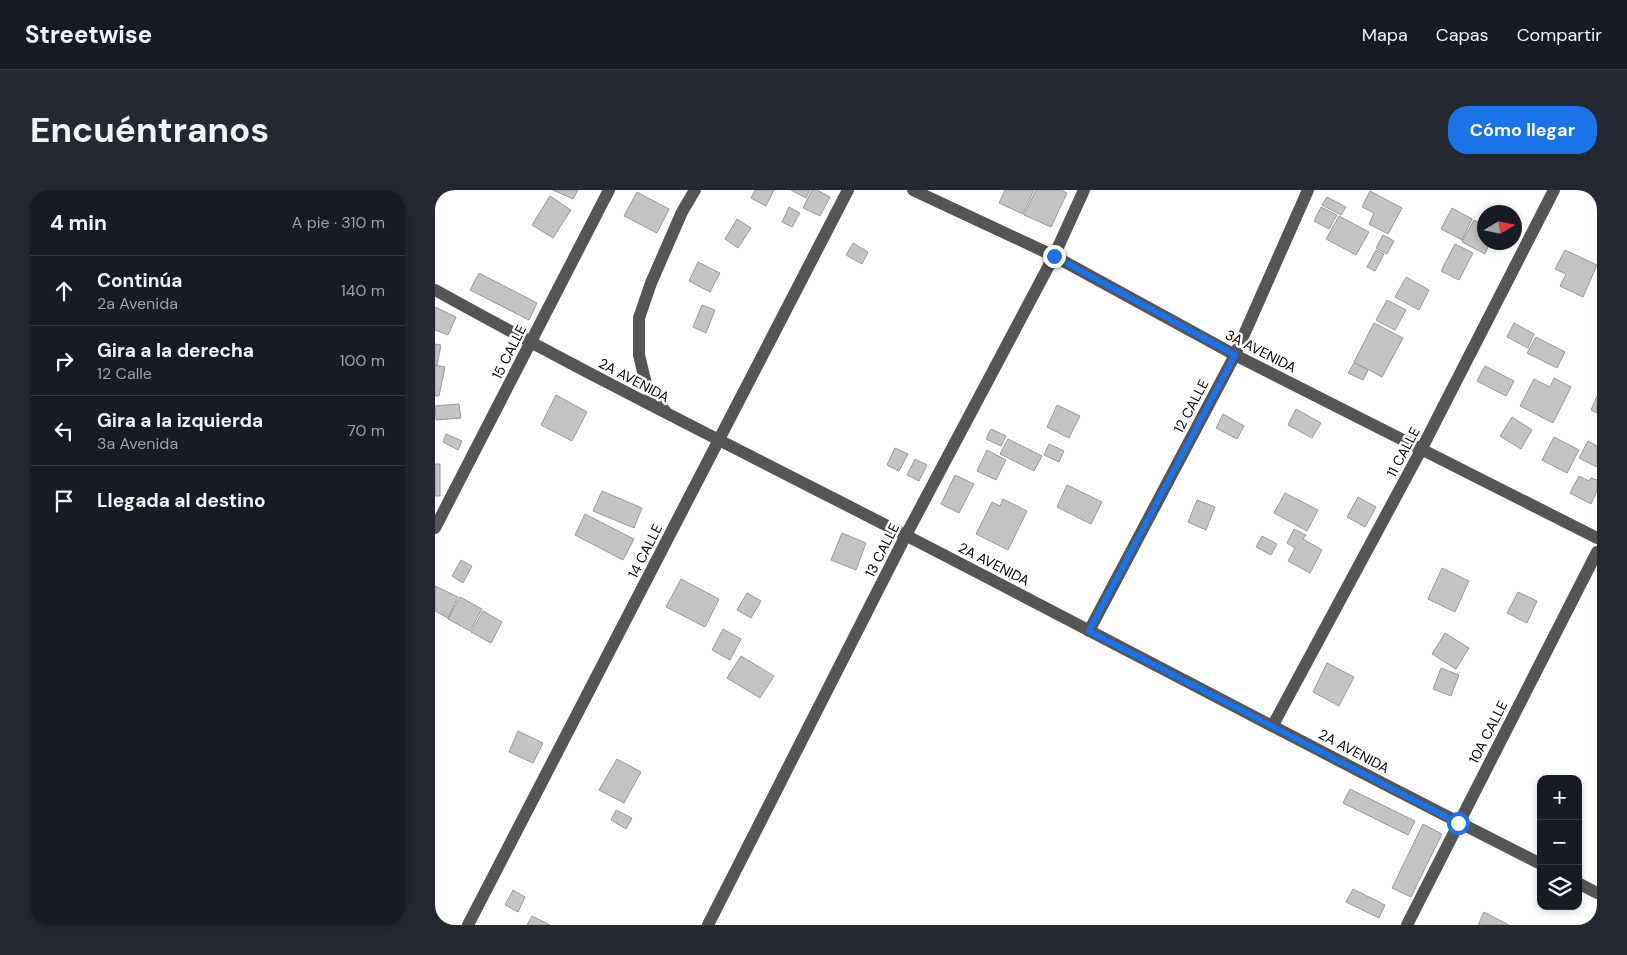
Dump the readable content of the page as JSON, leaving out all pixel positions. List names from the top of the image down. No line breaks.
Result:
{"streets":{"street":["3A AVENIDA","15 CALLE","2A AVENIDA","12 CALLE","11 CALLE","13 CALLE","14 CALLE","10A CALLE"]},"crossings":[["3A AVENIDA","12 CALLE"],["3A AVENIDA","11 CALLE"],["3A AVENIDA","13 CALLE"],["15 CALLE","2A AVENIDA"],["2A AVENIDA","12 CALLE"],["2A AVENIDA","11 CALLE"],["2A AVENIDA","13 CALLE"],["2A AVENIDA","14 CALLE"],["2A AVENIDA","10A CALLE"]],"north":"right","page":{"header":"Streetwise","nav":["Mapa","Capas","Compartir"],"buttons":"Cómo llegar","title":"Encuéntranos","heading":["4 min","A pie · 310 m"],"list":[["Continúa","2a Avenida","140 m"],["Gira a la derecha","12 Calle","100 m"],["Gira a la izquierda","3a Avenida","70 m"],"Llegada al destino"],"map_buttons":["+","−"]}}
